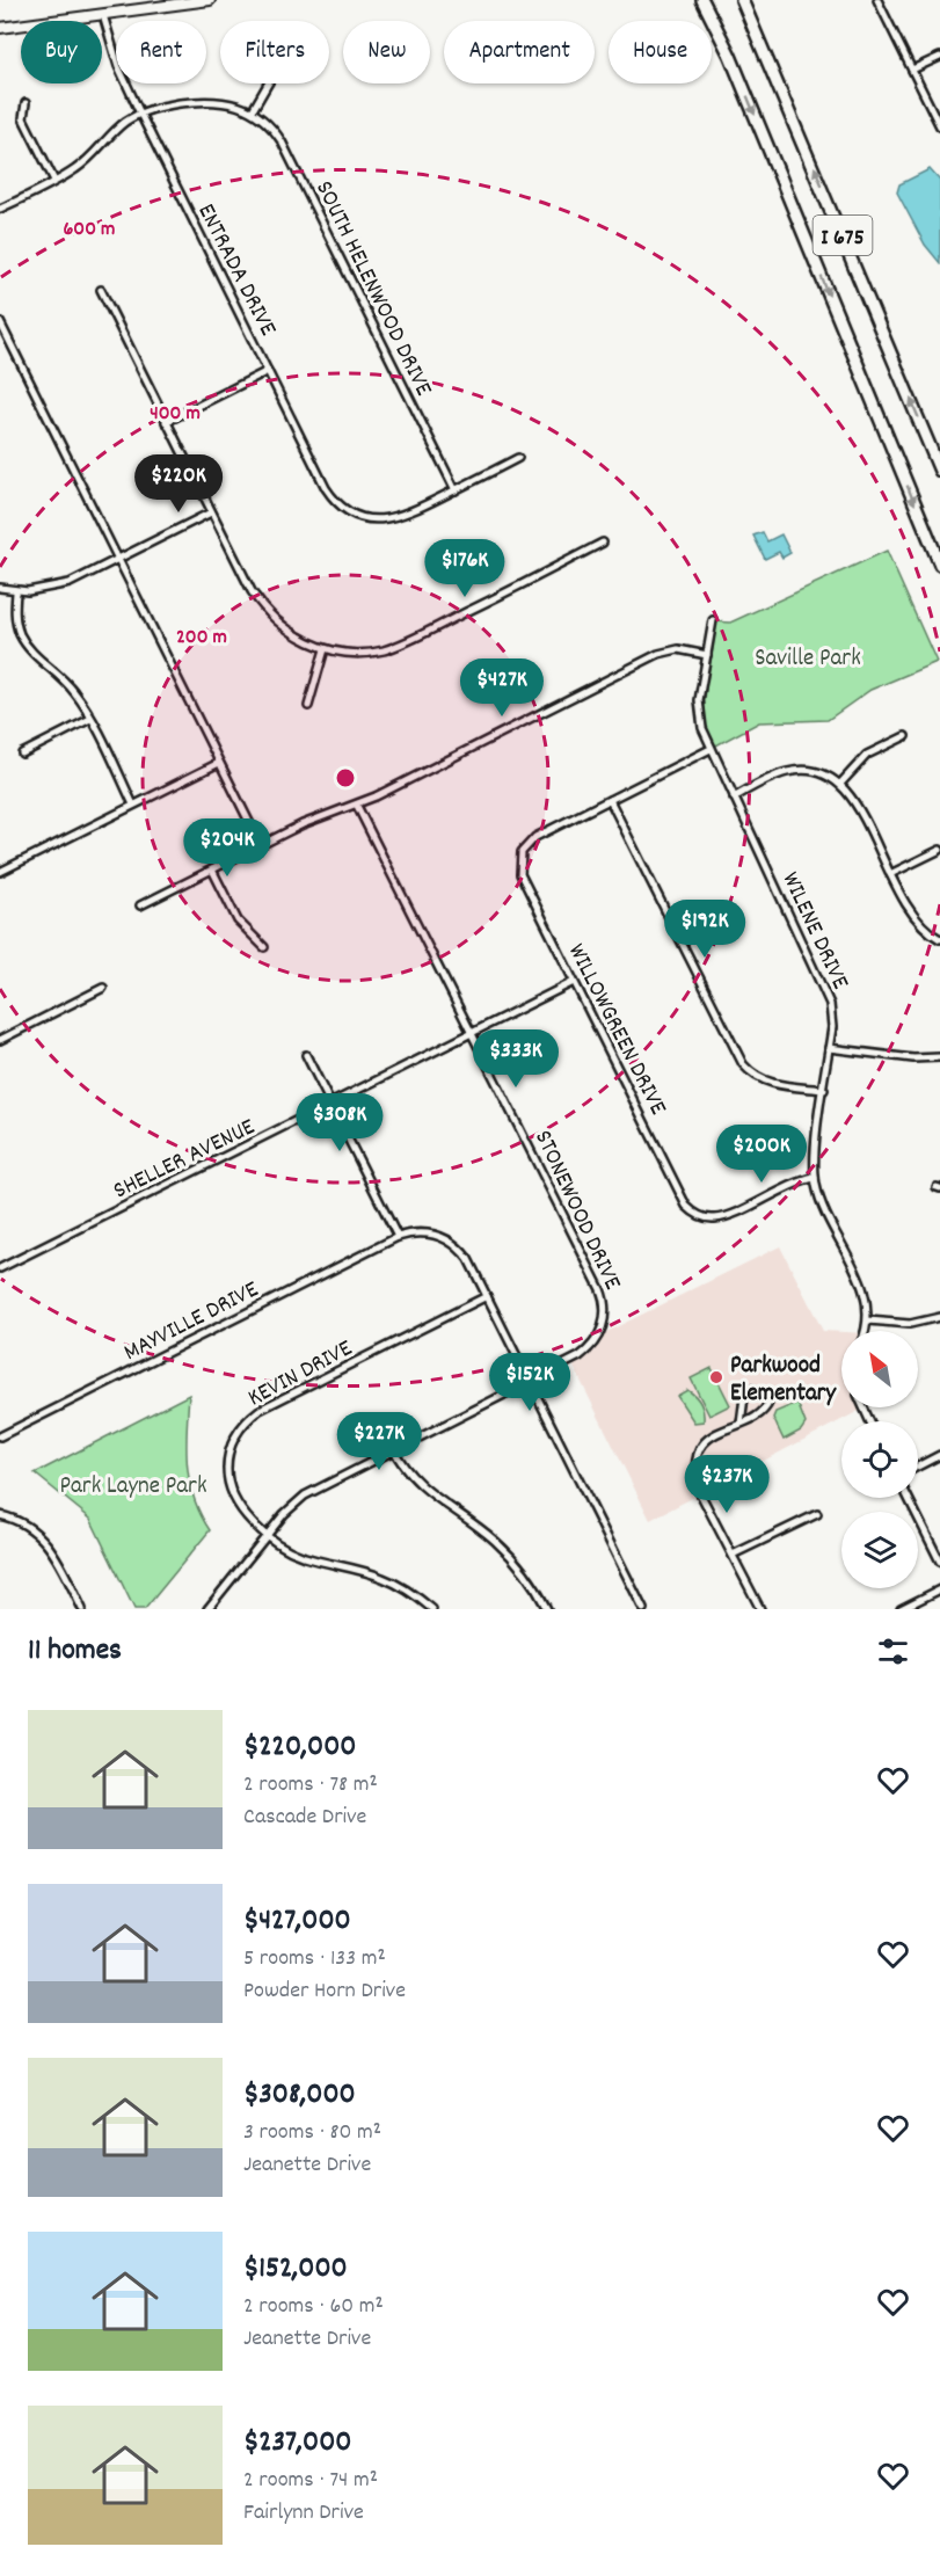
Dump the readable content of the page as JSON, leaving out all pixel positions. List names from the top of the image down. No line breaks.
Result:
{"streets":{"highway":["I 675"],"street":["ENTRADA DRIVE","SOUTH HELENWOOD DRIVE","WILENE DRIVE","WILLOWGREEN DRIVE","SHELLER AVENUE","STONEWOOD DRIVE","MAYVILLE DRIVE","KEVIN DRIVE"]},"crossings":[["ENTRADA DRIVE","SOUTH HELENWOOD DRIVE"],["WILENE DRIVE","WILLOWGREEN DRIVE"],["WILLOWGREEN DRIVE","SHELLER AVENUE"],["SHELLER AVENUE","STONEWOOD DRIVE"],["STONEWOOD DRIVE","KEVIN DRIVE"]],"parks":["Saville Park","Park Layne Park"],"places":["Parkwood Elementary"],"north":"top left","page":{"chip":["Buy","Rent","Filters","New","Apartment","House"],"price":["$220K","$176K","$427K","$204K","$192K","$333K","$308K","$200K","$152K","$227K","$237K"],"heading":"11 homes","list":[{"name":"$220,000","note":"2 rooms · 78 m² · Cascade Drive"},{"name":"$427,000","note":"5 rooms · 133 m² · Powder Horn Drive"},{"name":"$308,000","note":"3 rooms · 80 m² · Jeanette Drive"},{"name":"$152,000","note":"2 rooms · 60 m² · Jeanette Drive"},{"name":"$237,000","note":"2 rooms · 74 m² · Fairlynn Drive"}]},"rings":["600 m","400 m","200 m"]}
